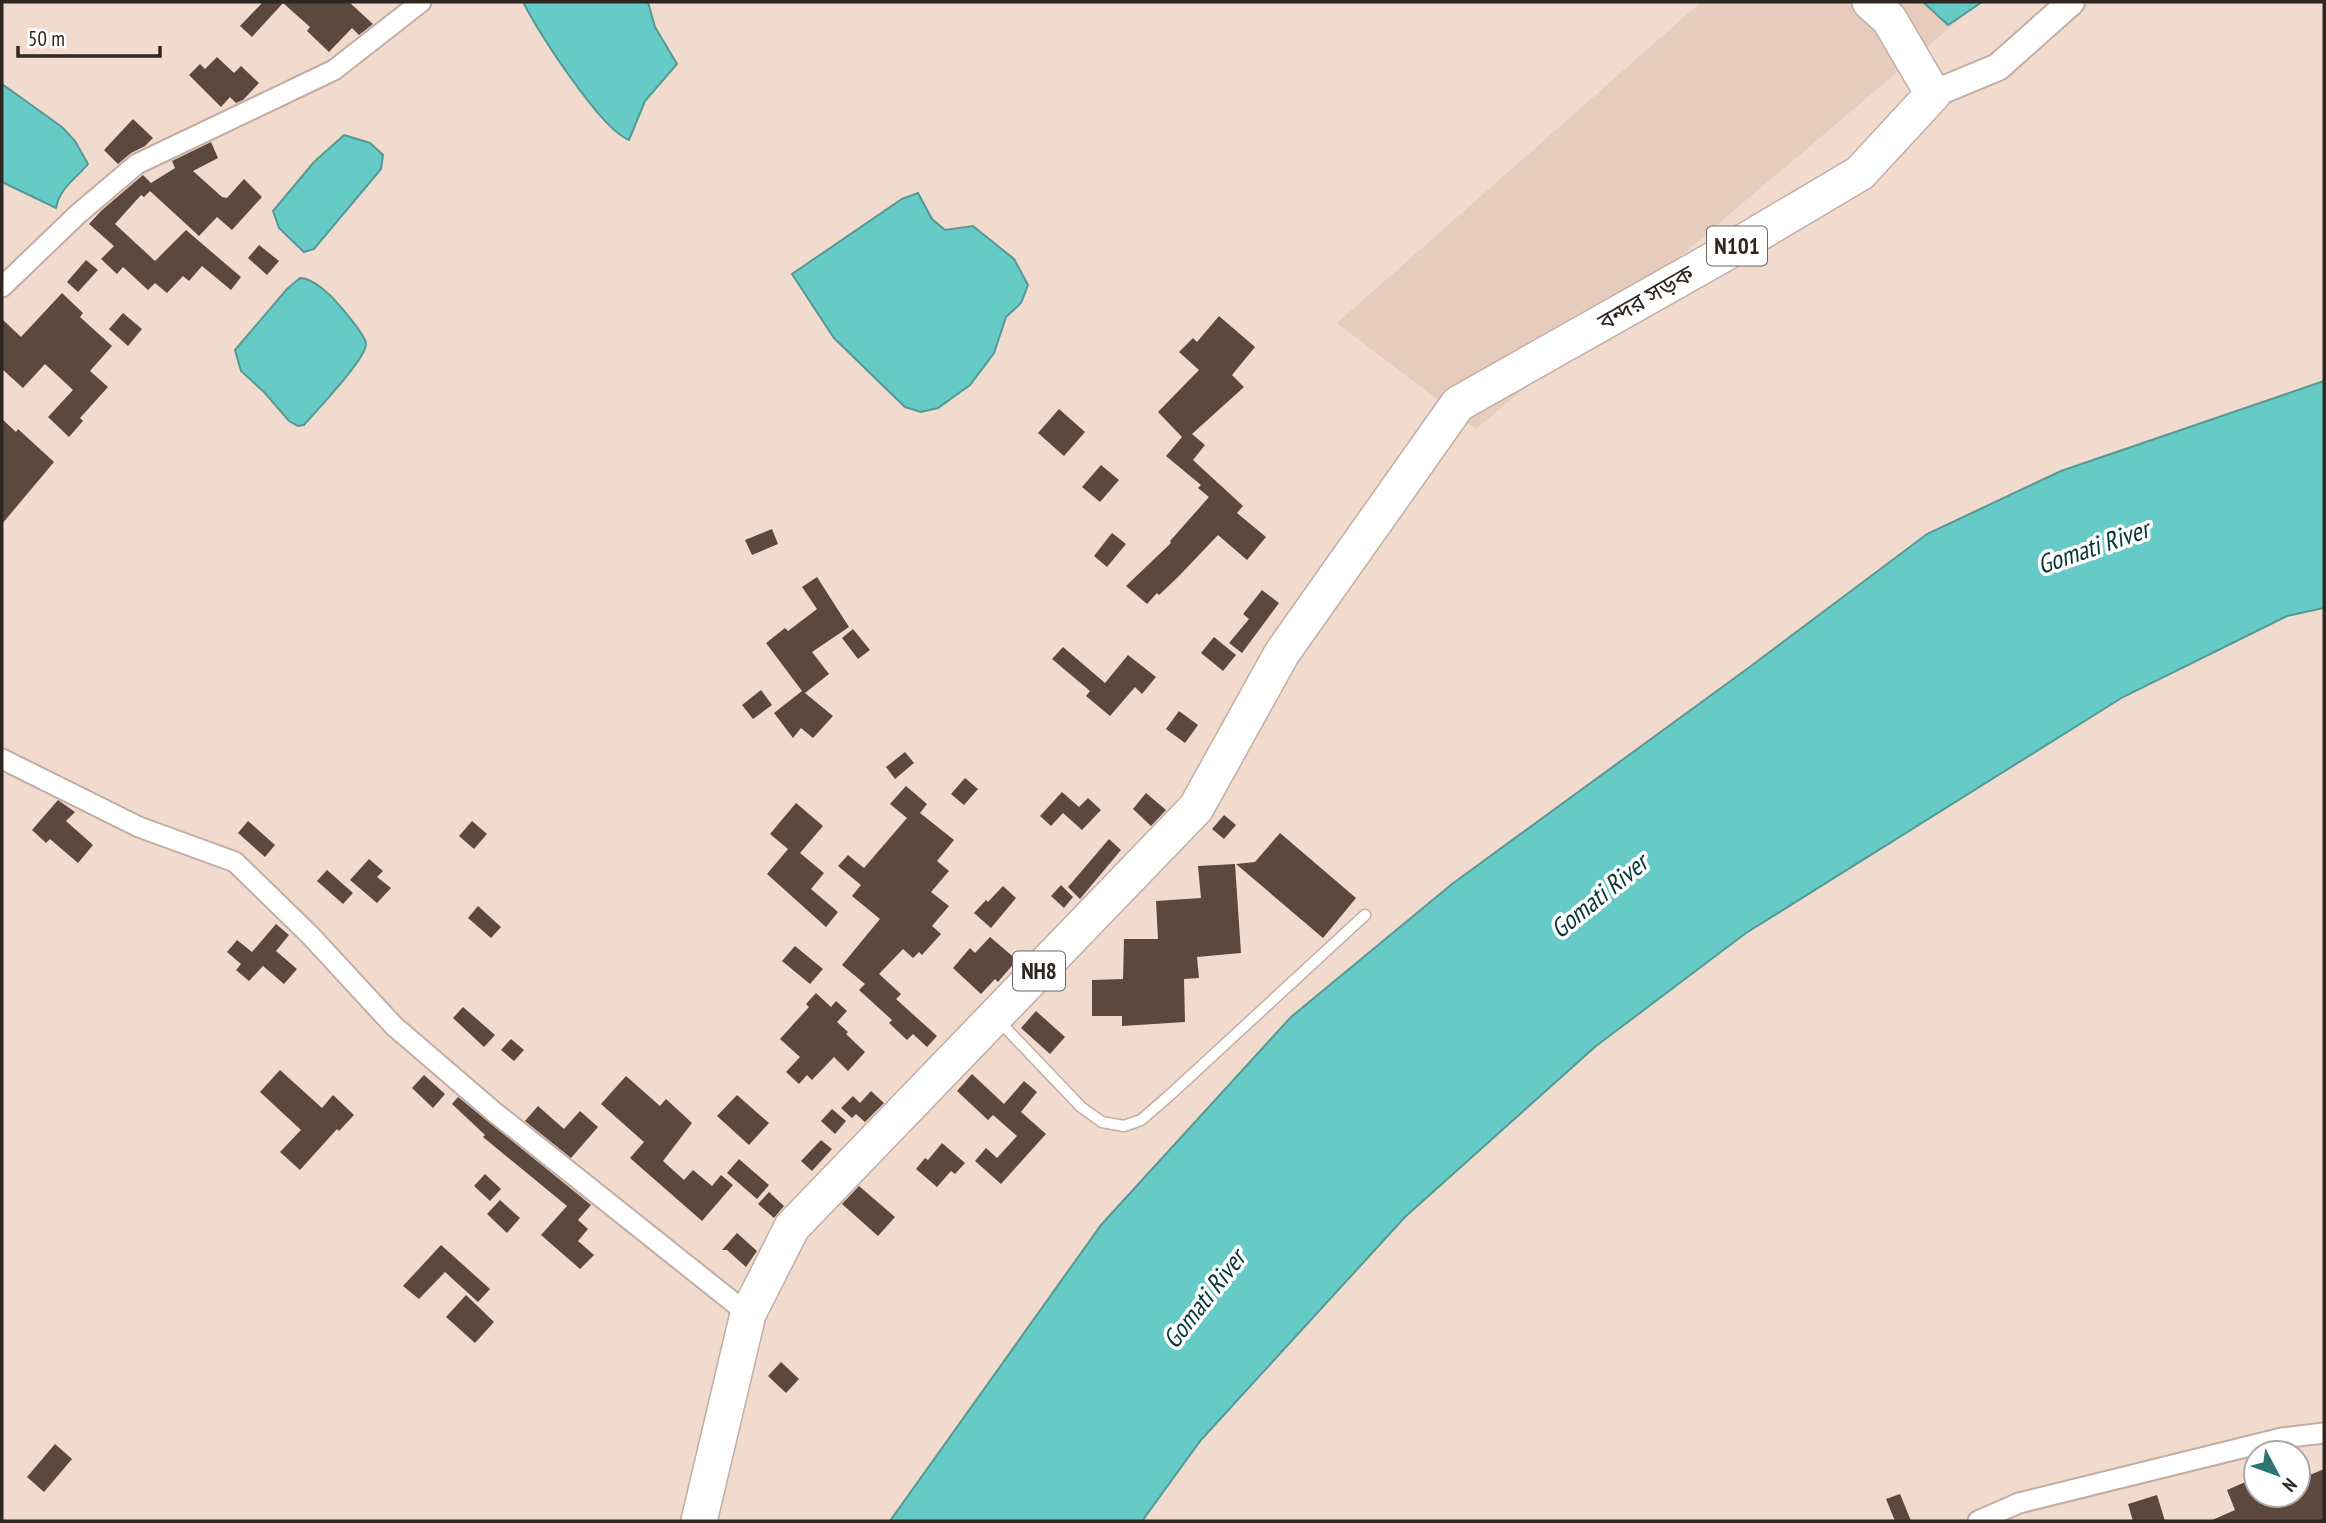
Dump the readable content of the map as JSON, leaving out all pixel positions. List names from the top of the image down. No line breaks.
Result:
{"streets":{"highway":["N101","বন্দর সড়ক","NH8"]},"crossings":[["বন্দর সড়ক","NH8"]],"water":["Gomati River"],"scale_bar":"50 m","north":"bottom right"}
